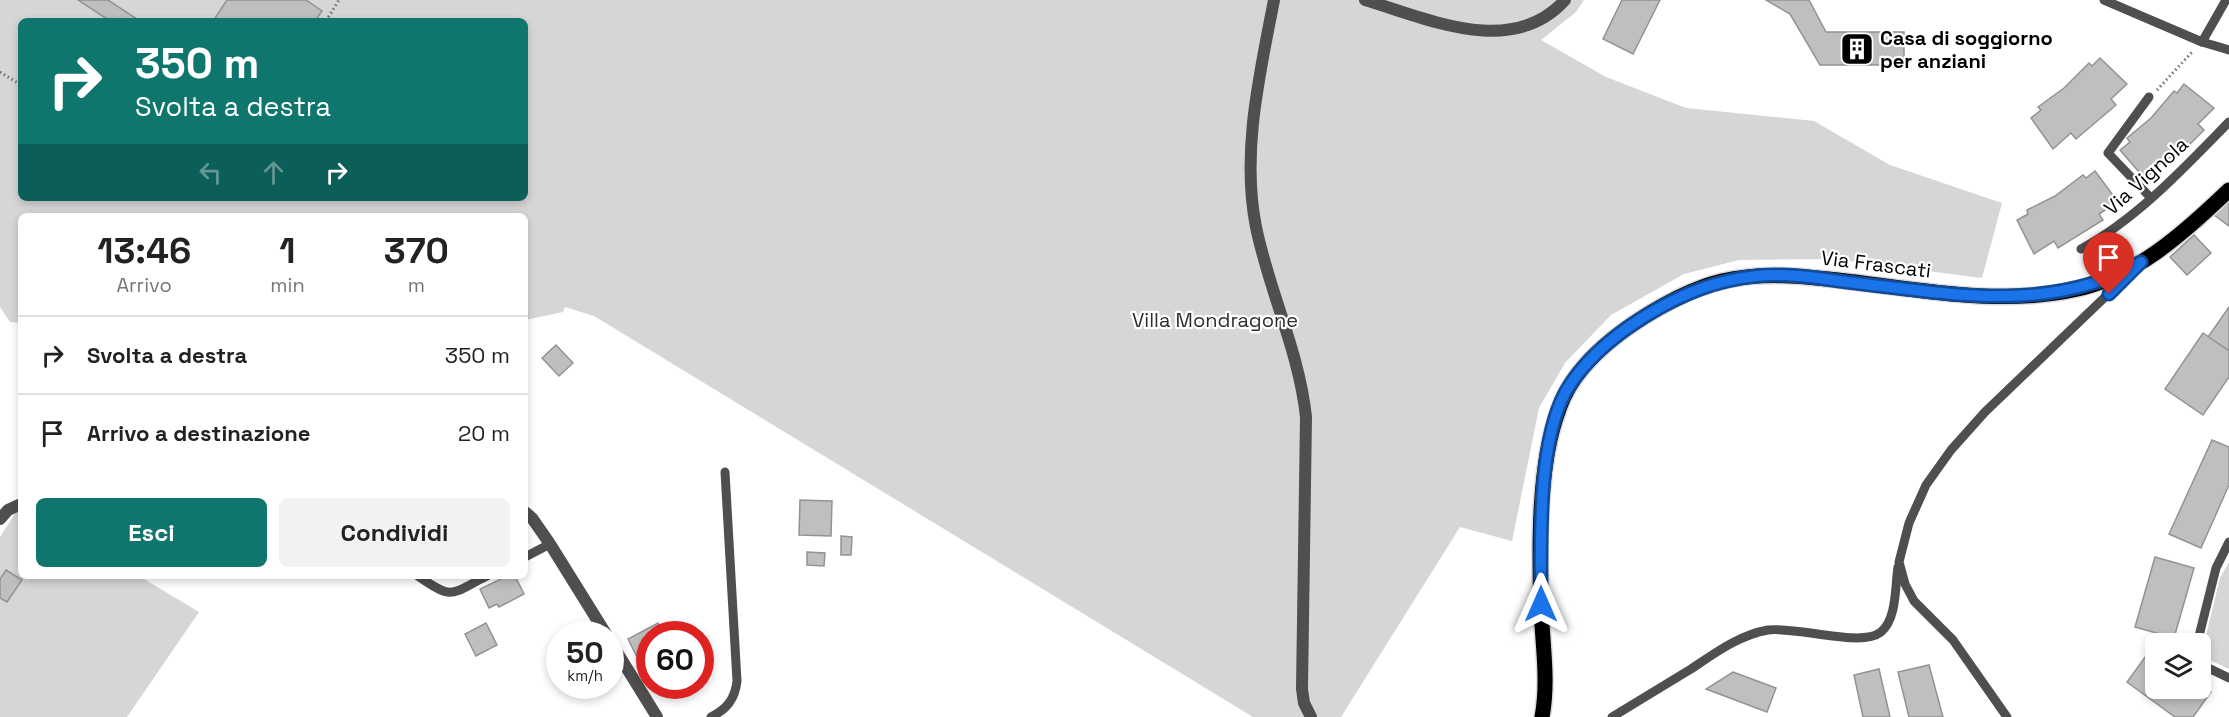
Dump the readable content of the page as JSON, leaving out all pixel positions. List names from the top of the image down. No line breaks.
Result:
{"streets":{"main road":["Via Frascati"],"lane":["Via Vignola"]},"parks":["Villa Mondragone"],"places":{"building":["Casa di soggiorno per anziani"]},"page":{"turn":["350 m","Svolta a destra"],"eta":["13:46","Arrivo","1","min","370","m"],"list":[{"name":"Svolta a destra","value":"350 m"},{"name":"Arrivo a destinazione","value":"20 m"}],"buttons":["Esci","Condividi"],"speed":"50 km/h","limit":"60"}}
